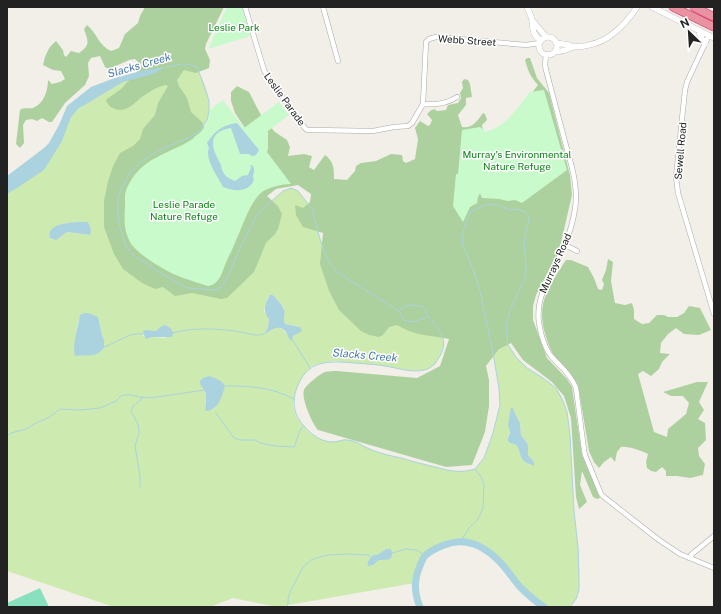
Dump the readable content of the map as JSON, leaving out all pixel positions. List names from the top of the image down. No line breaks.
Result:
{"streets":{"street":["Webb Street","Leslie Parade","Sewell Road","Murrays Road"]},"crossings":[["Webb Street","Leslie Parade"],["Webb Street","Murrays Road"]],"water":["Slacks Creek"],"parks":["Leslie Park","Murray's Environmental Nature Refuge","Leslie Parade Nature Refuge"],"north":"top left"}
